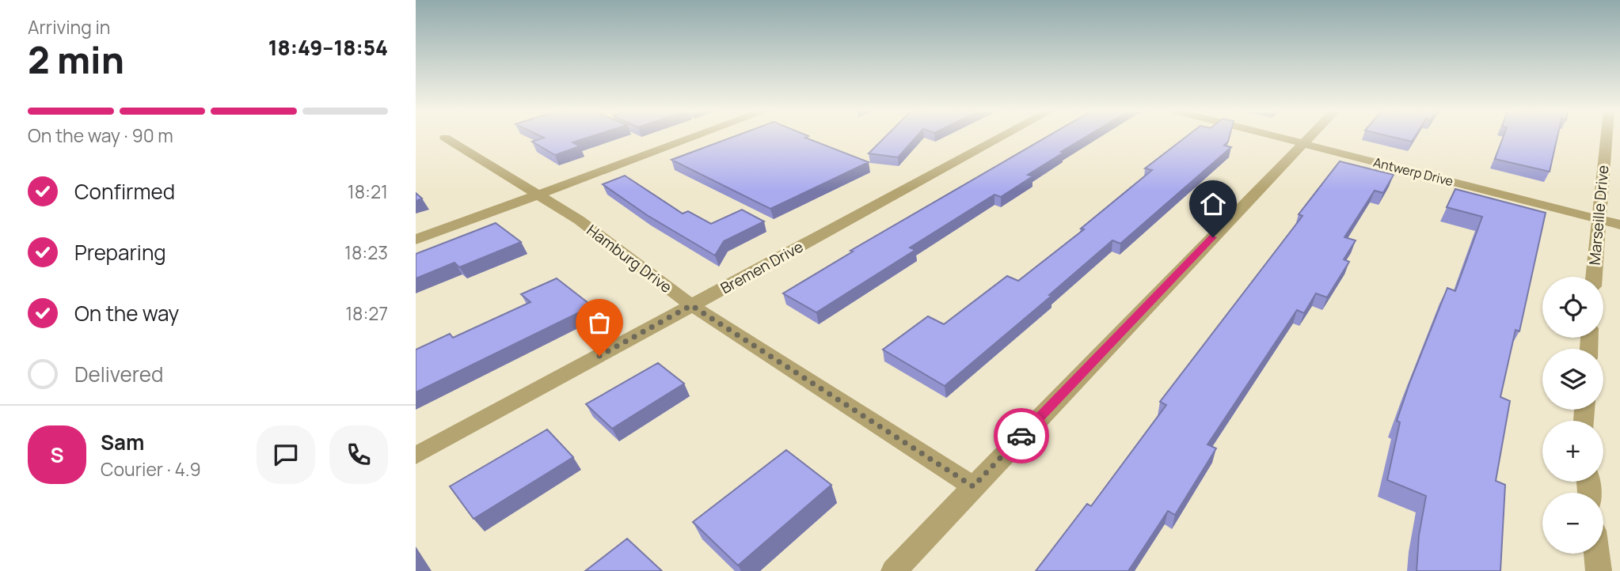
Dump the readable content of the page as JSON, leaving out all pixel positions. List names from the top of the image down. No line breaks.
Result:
{"streets":{"street":["Antwerp Drive","Marseille Drive","Hamburg Drive","Bremen Drive"]},"crossings":[["Antwerp Drive","Marseille Drive"],["Hamburg Drive","Bremen Drive"]],"page":{"heading":["2 min","Arriving in","18:49–18:54"],"panel":["Sam","Courier · 4.9"],"bar":"On the way · 90 m","list":[["Confirmed","18:21"],["Preparing","18:23"],["On the way","18:27"],"Delivered"],"map_buttons":["+","−"],"round":"S"}}
